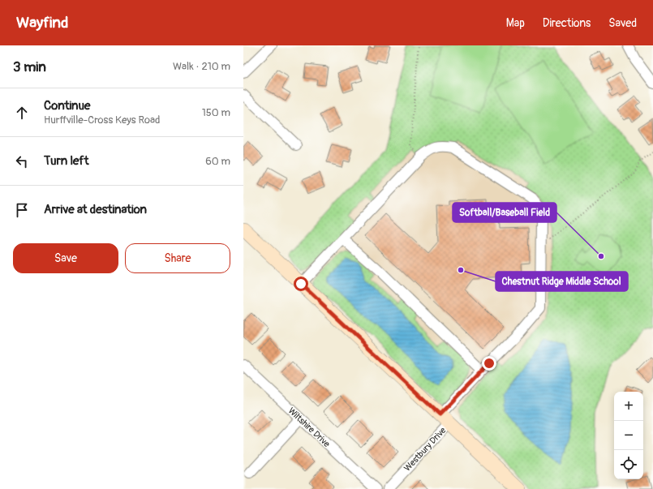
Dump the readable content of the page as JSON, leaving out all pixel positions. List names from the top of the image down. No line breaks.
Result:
{"streets":{"street":["Wiltshire Drive","Westbury Drive"]},"places":["Softball/Baseball Field","Chestnut Ridge Middle School"],"page":{"header":"Wayfind","nav":["Map","Directions","Saved"],"heading":["3 min","Walk · 210 m"],"list":[["Continue","Hurffville-Cross Keys Road","150 m"],["Turn left","60 m"],"Arrive at destination"],"buttons":["Save","Share"],"map_buttons":["+","−"]}}
